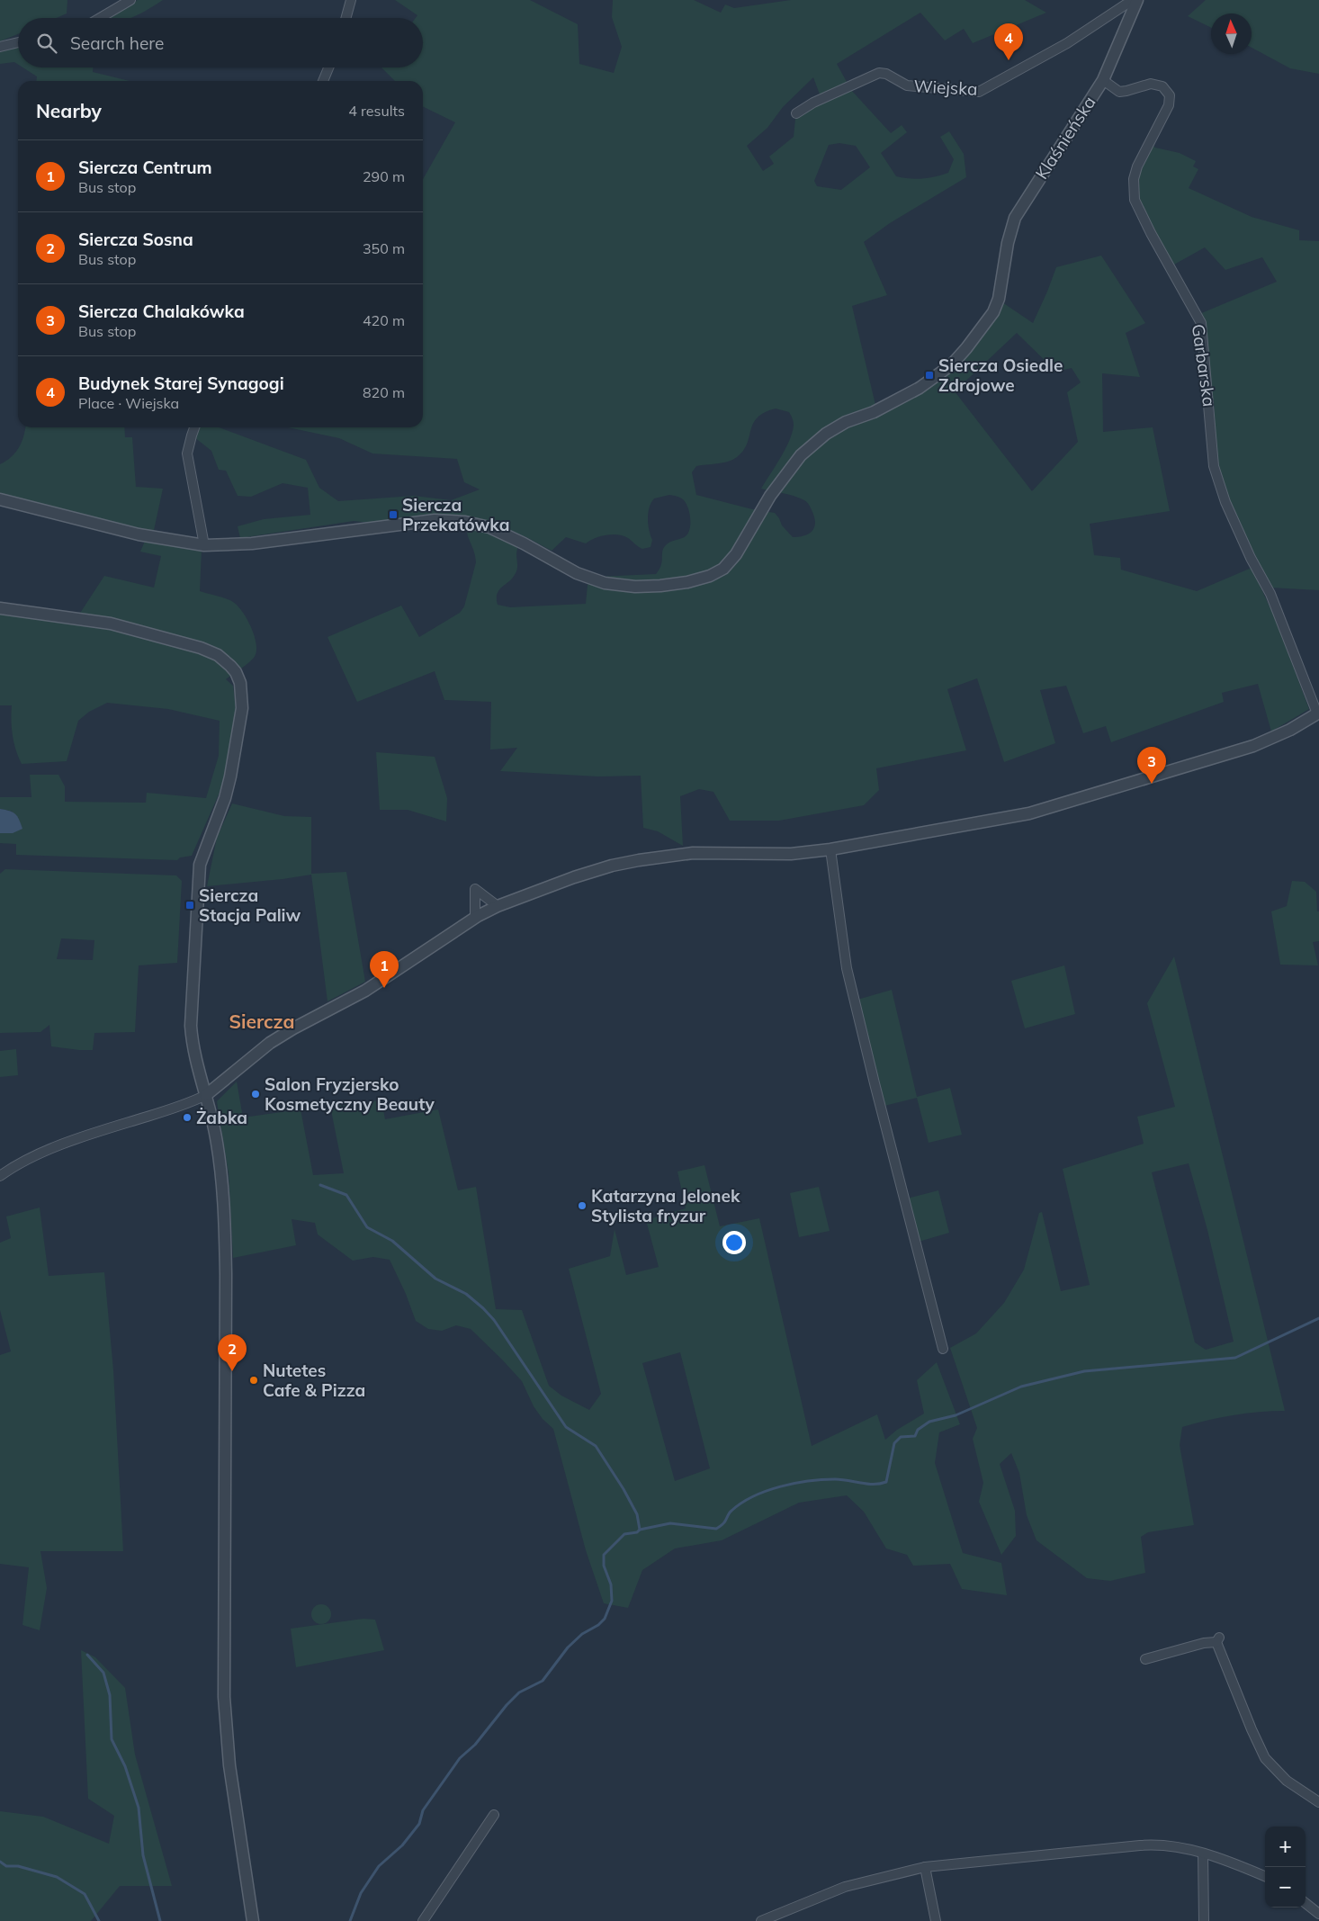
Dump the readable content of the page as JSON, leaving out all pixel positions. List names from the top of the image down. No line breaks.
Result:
{"streets":{"street":["Wiejska","Klaśnieńska","Garbarska"]},"crossings":[["Wiejska","Klaśnieńska"],["Klaśnieńska","Garbarska"]],"districts":["Siercza"],"places":{"transit":["Siercza Osiedle Zdrojowe","Siercza Przekatówka","Siercza Stacja Paliw"],"other":["Salon Fryzjersko Kosmetyczny Beauty","Żabka","Katarzyna Jelonek Stylista fryzur","Nutetes Cafe & Pizza"]},"north":"top","page":{"search":"Search here","pins":["4","3","1","2"],"heading":["Nearby","4 results"],"list":[{"mark":"1","name":"Siercza Centrum","note":"Bus stop","value":"290 m"},{"mark":"2","name":"Siercza Sosna","note":"Bus stop","value":"350 m"},{"mark":"3","name":"Siercza Chalakówka","note":"Bus stop","value":"420 m"},{"mark":"4","name":"Budynek Starej Synagogi","note":"Place · Wiejska","value":"820 m"}],"map_buttons":["+","−"]}}
